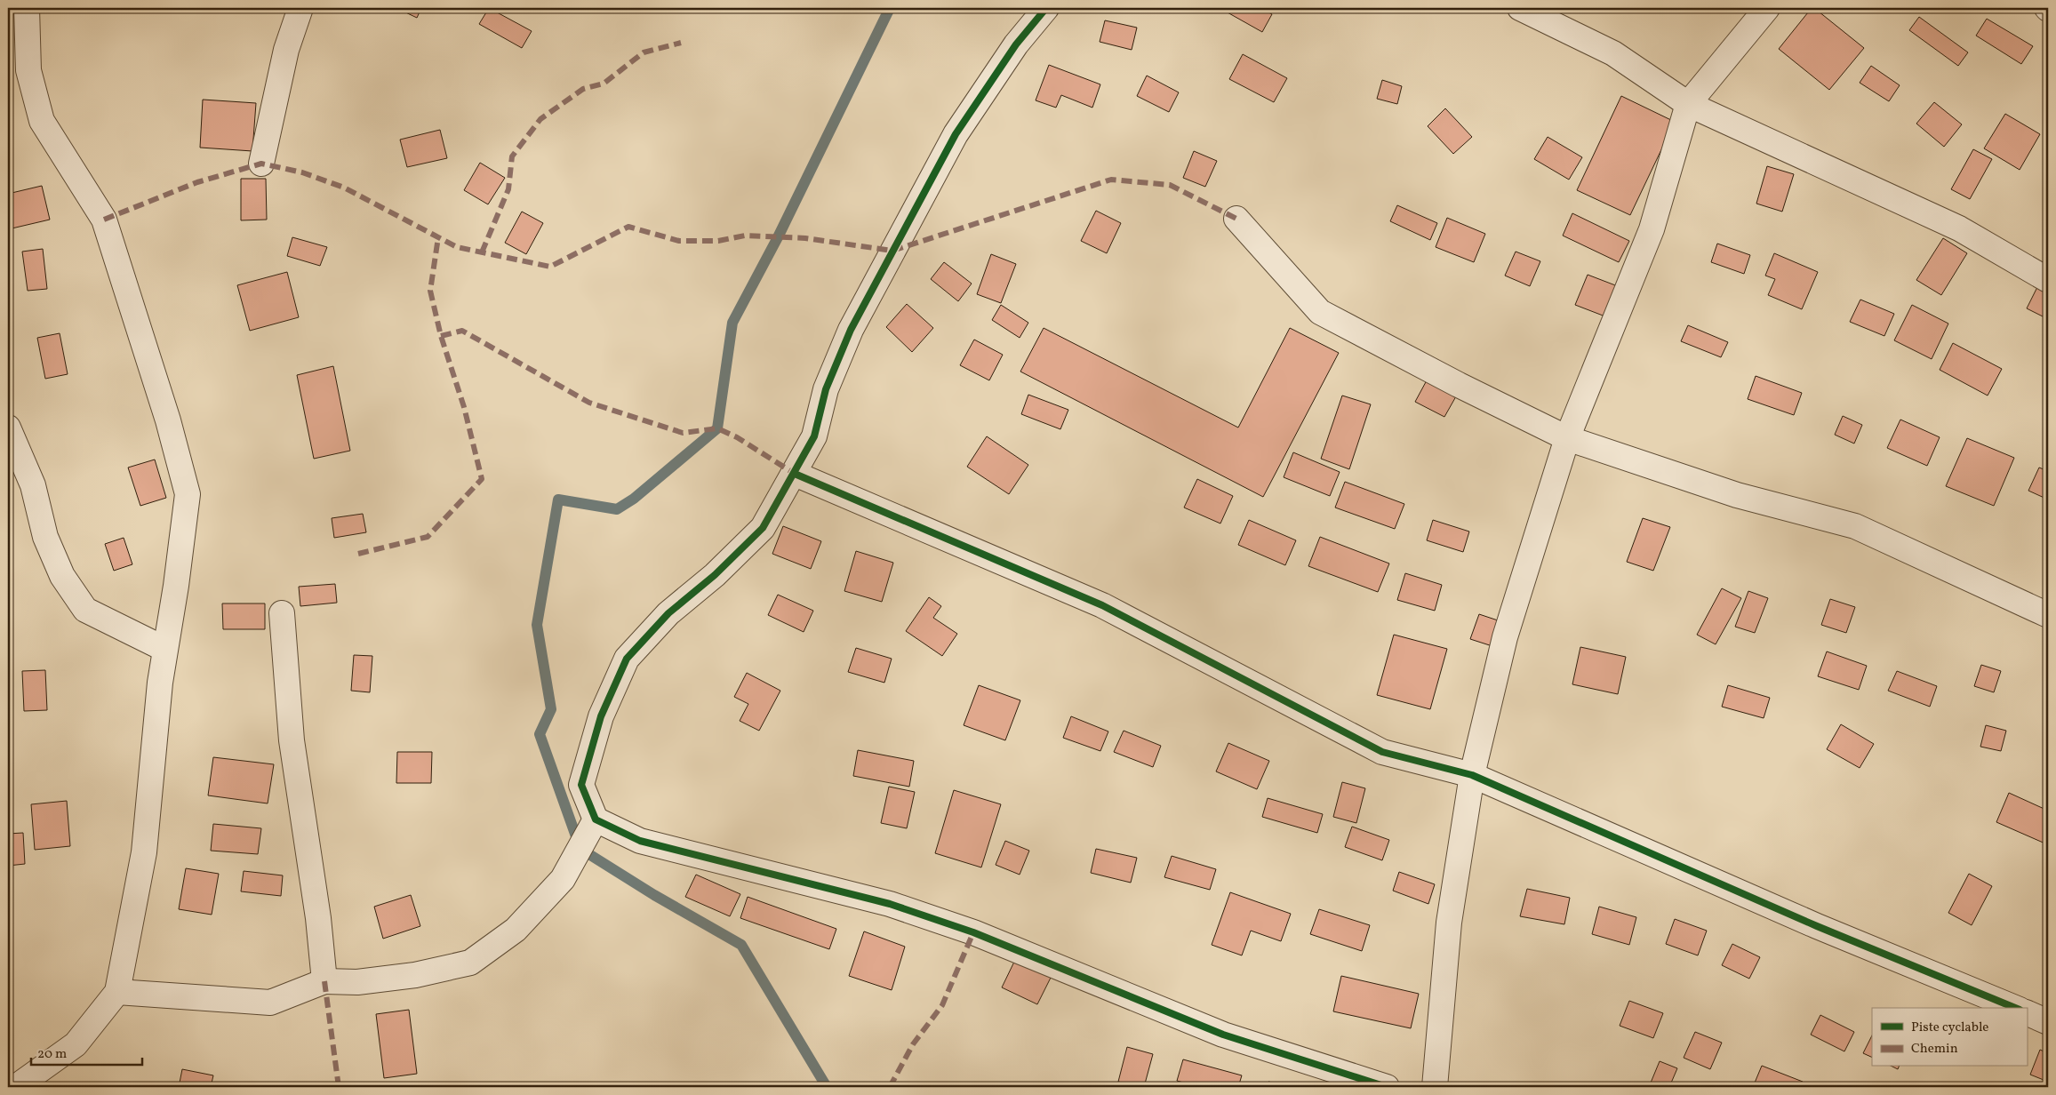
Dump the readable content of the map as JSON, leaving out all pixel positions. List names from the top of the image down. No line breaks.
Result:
{"legend":["Piste cyclable","Chemin"],"scale_bar":"20 m"}
